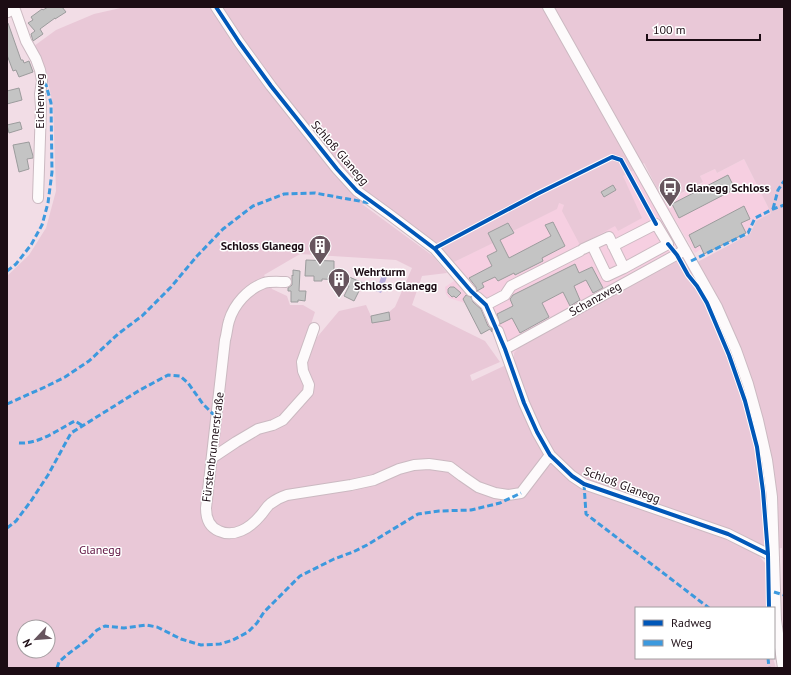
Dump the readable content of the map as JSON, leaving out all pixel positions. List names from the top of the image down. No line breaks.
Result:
{"streets":{"street":["Eichenweg","Schloß Glanegg","Schanzweg","Fürstenbrunnerstraße"]},"crossings":[["Schloß Glanegg","Schanzweg"],["Schloß Glanegg","Fürstenbrunnerstraße"]],"parks":["Glanegg"],"places":{"bus stop":["Glanegg Schloss"],"building":["Schloss Glanegg","Wehrturm Schloss Glanegg"]},"legend":["Radweg","Weg"],"scale_bar":"100 m","north":"bottom left"}
